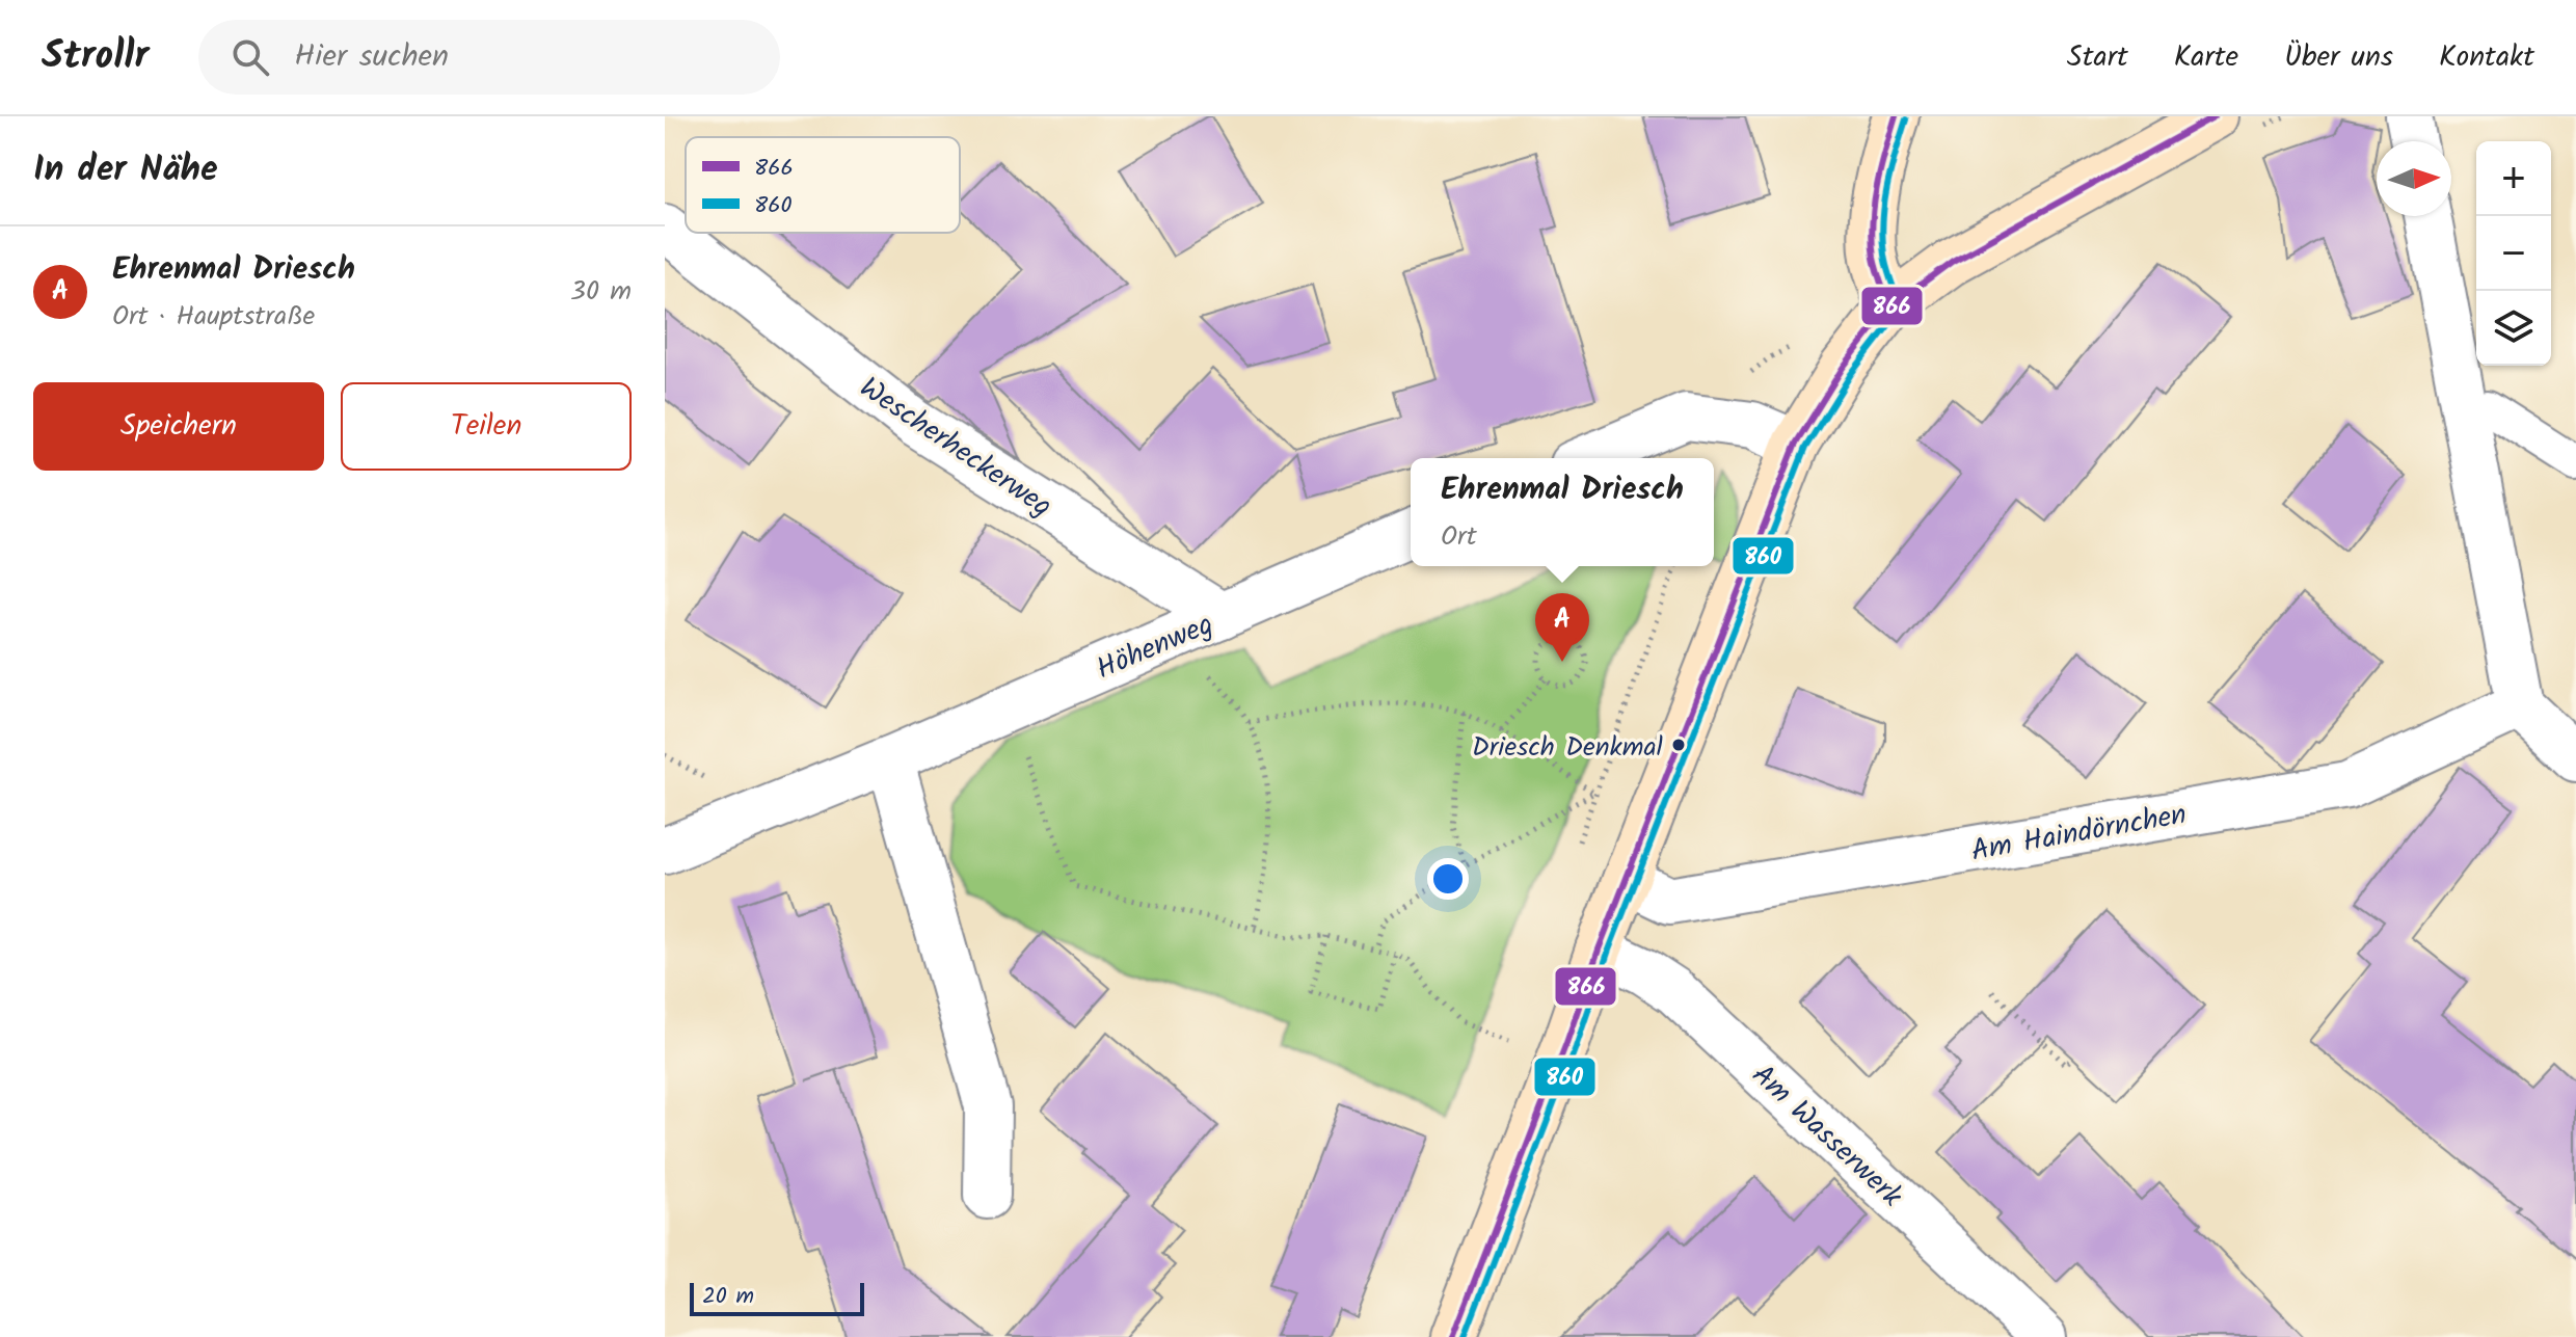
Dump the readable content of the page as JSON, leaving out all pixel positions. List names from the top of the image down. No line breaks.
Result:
{"streets":{"street":["Wescherheckerweg","Höhenweg","Am Haindörnchen","Am Wasserwerk"]},"crossings":[["Wescherheckerweg","Höhenweg"]],"places":["Driesch Denkmal"],"lines":["transit line 866","transit line 860"],"legend":["866","860"],"scale_bar":"20 m","north":"right","page":{"header":"Strollr","search":"Hier suchen","nav":["Start","Karte","Über uns","Kontakt"],"heading":"In der Nähe","map_buttons":["+","−"],"list":[{"mark":"A","name":"Ehrenmal Driesch","note":"Ort · Hauptstraße","value":"30 m"}],"buttons":["Speichern","Teilen"],"popup":["Ehrenmal Driesch","Ort"],"pins":"A","scale":"20 m"}}
